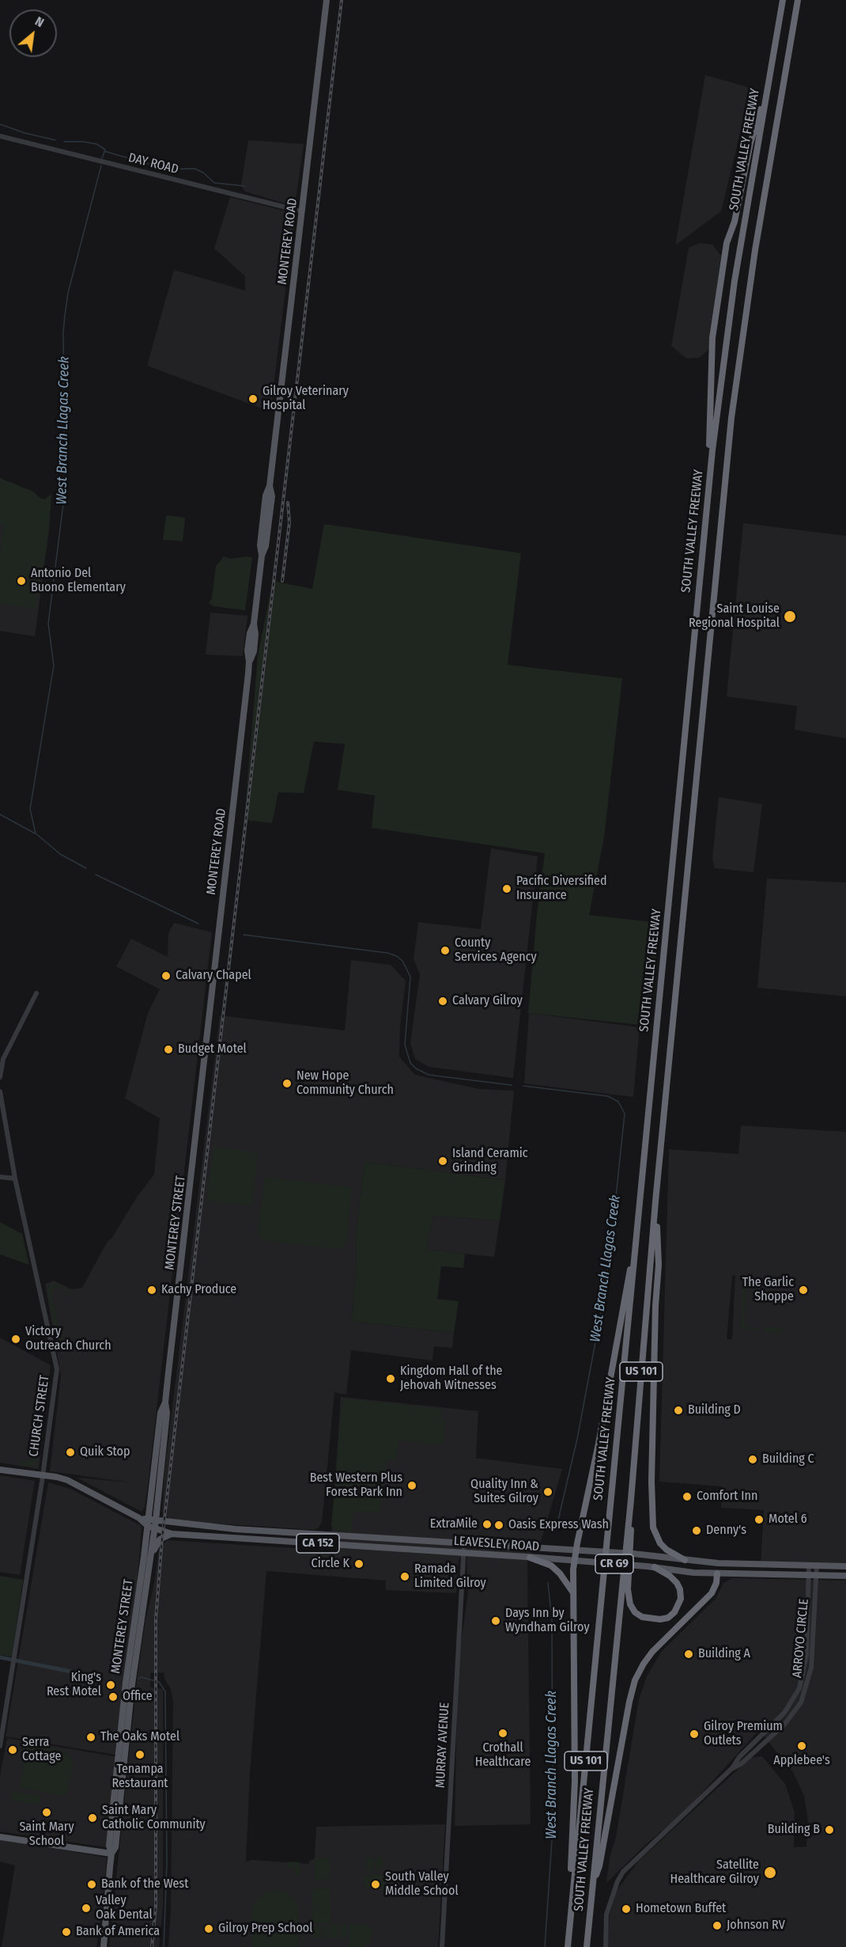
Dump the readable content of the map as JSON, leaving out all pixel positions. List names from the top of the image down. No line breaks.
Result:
{"streets":{"highway":["SOUTH VALLEY FREEWAY","US 101","CA 152"],"main road":["MONTEREY ROAD","MONTEREY STREET","LEAVESLEY ROAD","CR G9"],"street":["DAY ROAD","CHURCH STREET","ARROYO CIRCLE","MURRAY AVENUE"]},"crossings":[["DAY ROAD","MONTEREY ROAD"],["MONTEREY ROAD","MONTEREY STREET"],["MONTEREY STREET","LEAVESLEY ROAD"],["CA 152","LEAVESLEY ROAD"],["LEAVESLEY ROAD","ARROYO CIRCLE"],["LEAVESLEY ROAD","MURRAY AVENUE"]],"water":["West Branch Llagas Creek"],"places":["Gilroy Veterinary Hospital","Antonio Del Buono Elementary","Saint Louise Regional Hospital","Pacific Diversified Insurance","County Services Agency","Calvary Chapel","Calvary Gilroy","Budget Motel","New Hope Community Church","Island Ceramic Grinding","Kachy Produce","The Garlic Shoppe","Victory Outreach Church","Kingdom Hall of the Jehovah Witnesses","Building D","Quik Stop","Building C","Best Western Plus Forest Park Inn","Quality Inn & Suites Gilroy","Comfort Inn","Motel 6","ExtraMile","Oasis Express Wash","Denny's","Circle K","Ramada Limited Gilroy","Days Inn by Wyndham Gilroy","Building A","King's Rest Motel","Office","Crothall Healthcare","Gilroy Premium Outlets","The Oaks Motel","Applebee's","Serra Cottage","Tenampa Restaurant","Saint Mary School","Saint Mary Catholic Community","Building B","Satellite Healthcare Gilroy","Bank of the West","South Valley Middle School","Valley Oak Dental","Hometown Buffet","Johnson RV","Gilroy Prep School","Bank of America"],"north":"top right"}
